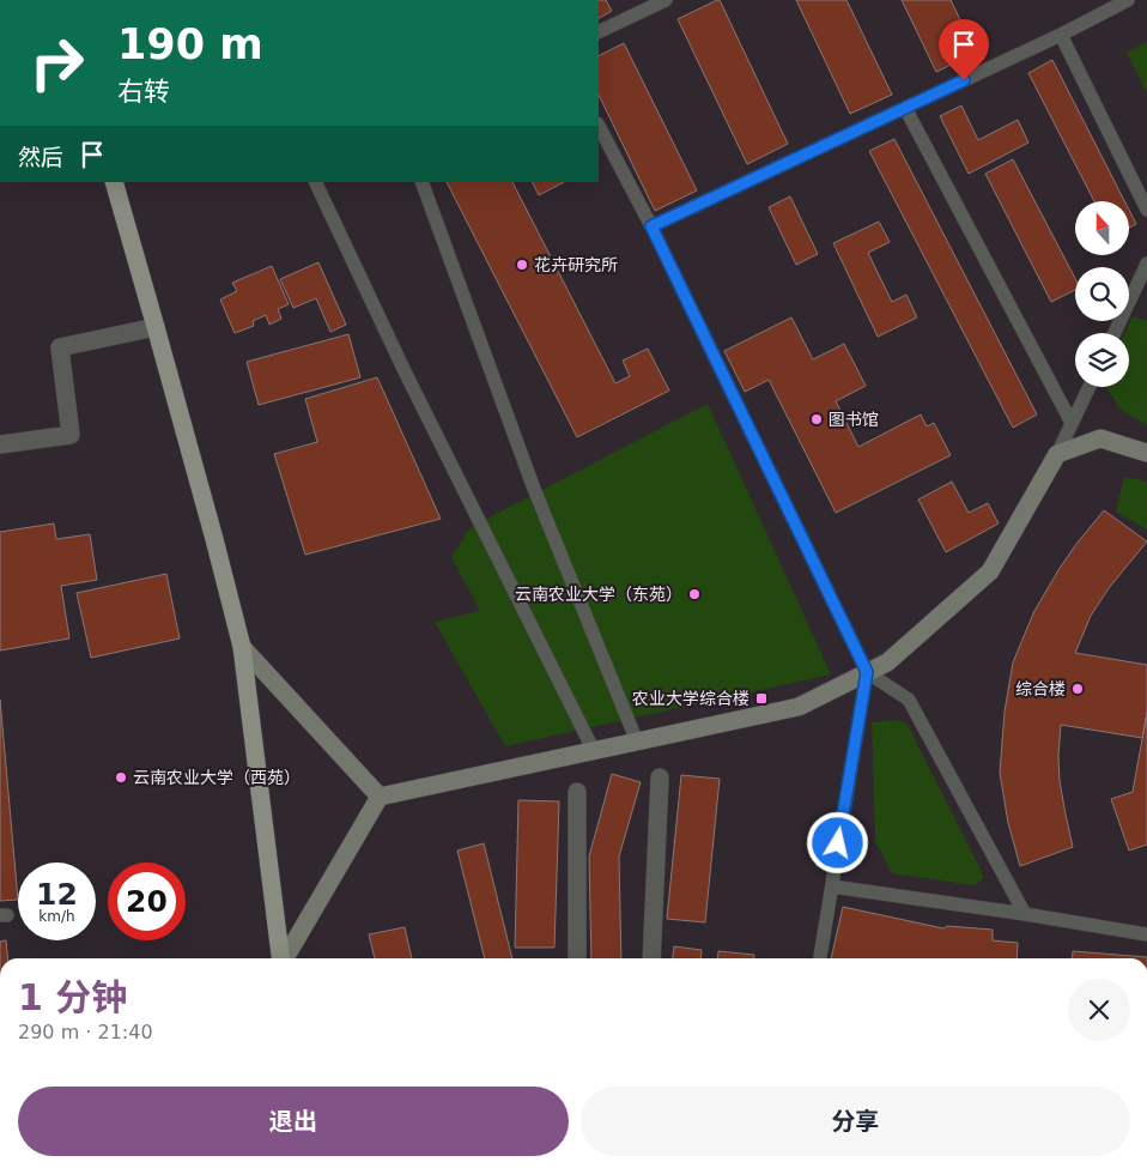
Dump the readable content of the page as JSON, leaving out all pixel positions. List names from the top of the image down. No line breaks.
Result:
{"places":{"other":["花卉研究所","图书馆","云南农业大学（东苑）","综合楼","云南农业大学（西苑）"],"transit":["农业大学综合楼"]},"north":"top","page":{"turn":["190 m","右转"],"then":"然后","speed":"12 km/h","limit":"20","heading":["1 分钟","290 m · 21:40"],"buttons":["退出","分享"]}}
